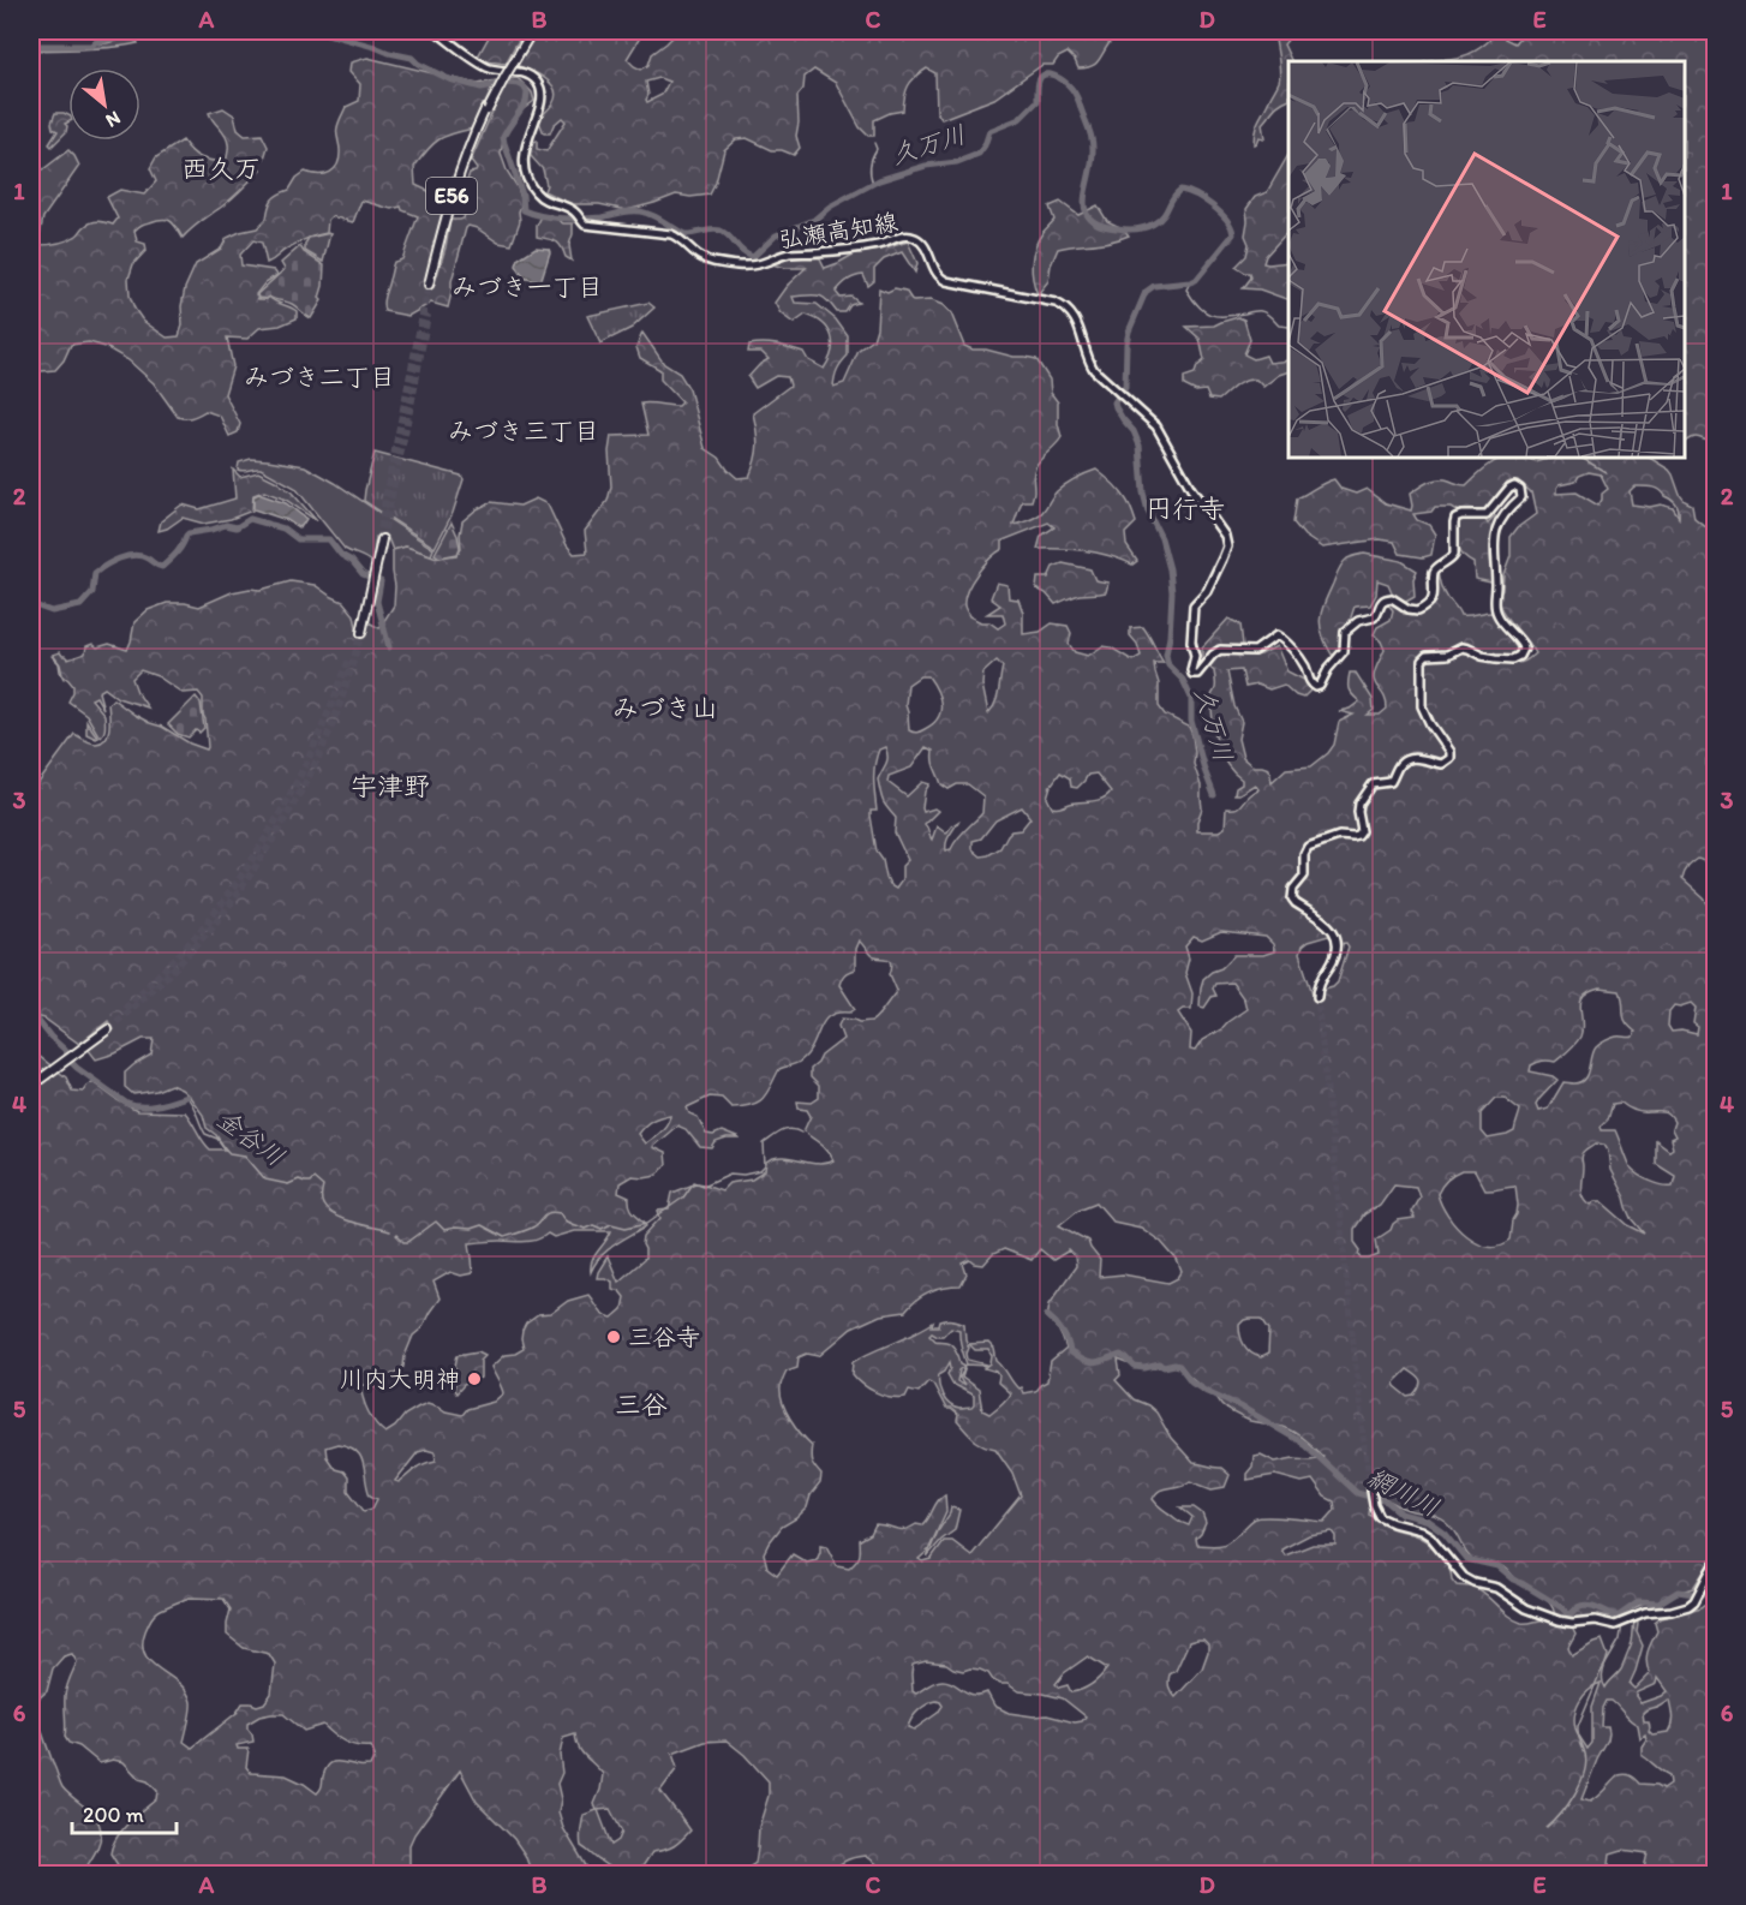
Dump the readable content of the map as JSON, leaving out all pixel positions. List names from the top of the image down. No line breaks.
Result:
{"streets":{"highway":["E56"],"main road":["弘瀬高知線"]},"districts":["西久万","みづき一丁目","みづき二丁目","みづき三丁目","円行寺","みづき山","宇津野","三谷"],"water":["久万川","金谷川","網川川"],"places":["三谷寺","川内大明神"],"scale_bar":"200 m","north":"bottom right","grid":{"columns":["A","B","C","D","E"],"rows":["1","2","3","4","5","6"]}}
